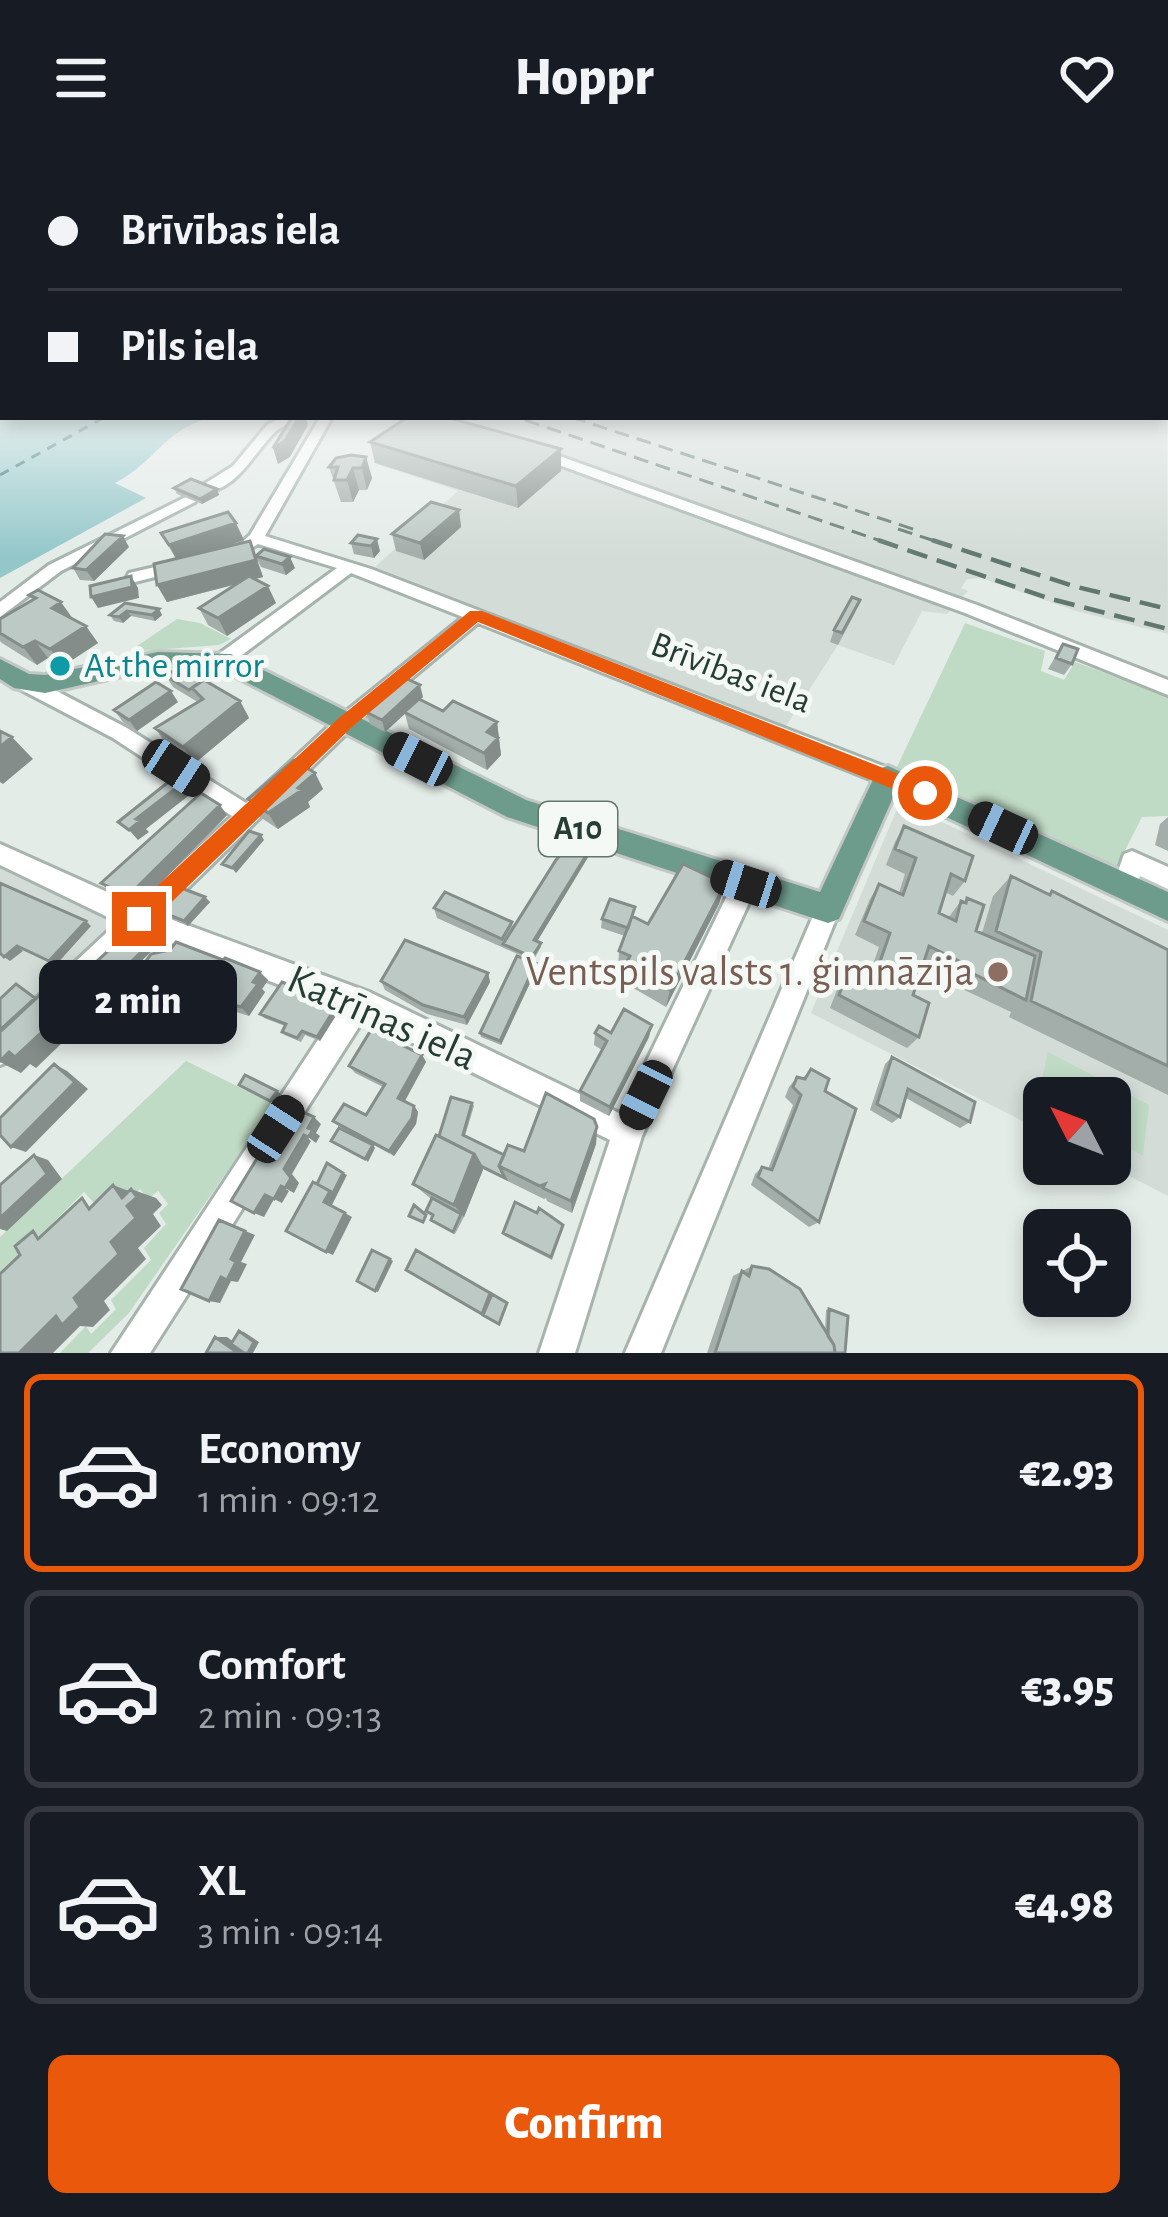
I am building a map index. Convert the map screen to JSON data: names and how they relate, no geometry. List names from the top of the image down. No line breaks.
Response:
{"streets":{"main road":["Brīvības iela","A10"],"street":["Katrīnas iela"]},"places":["At the mirror","Ventspils valsts 1. ģimnāzija"],"north":"top left","page":{"header":"Hoppr","banner":["Brīvības iela","Pils iela"],"bubble":"2 min","list":[{"name":"Economy","note":"1 min · 09:12","value":"€2.93"},{"name":"Comfort","note":"2 min · 09:13","value":"€3.95"},{"name":"XL","note":"3 min · 09:14","value":"€4.98"}],"buttons":"Confirm"}}
